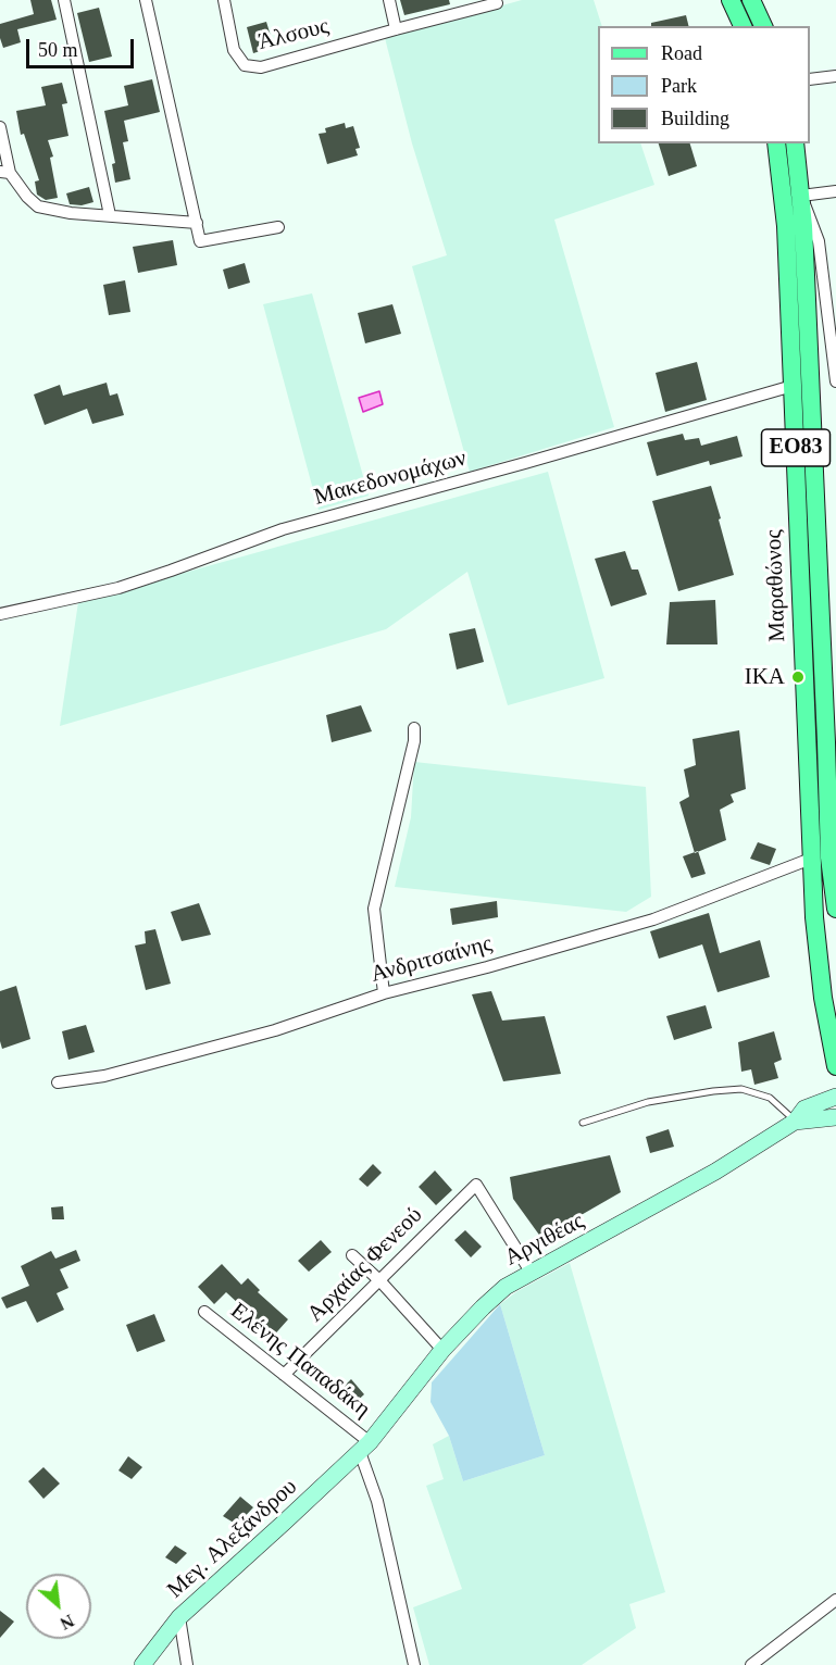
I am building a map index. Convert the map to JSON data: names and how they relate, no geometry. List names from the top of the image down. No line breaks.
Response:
{"streets":{"main road":["ΕΟ83","Μαραθώνος"],"street":["Άλσους","Μακεδονομάχων","Ανδριτσαίνης","Αργιθέας","Αρχαίας Φενεού","Ελένης Παπαδάκη","Μεγ. Αλεξάνδρου"]},"crossings":[["Μακεδονομάχων","Μαραθώνος"],["Μαραθώνος","Ανδριτσαίνης"],["Αργιθέας","Αρχαίας Φενεού"],["Αργιθέας","Ελένης Παπαδάκη"],["Αργιθέας","Μεγ. Αλεξάνδρου"],["Αρχαίας Φενεού","Ελένης Παπαδάκη"],["Ελένης Παπαδάκη","Μεγ. Αλεξάνδρου"]],"places":["ΙΚΑ"],"legend":["Road","Park","Building"],"scale_bar":"50 m","north":"bottom right"}
